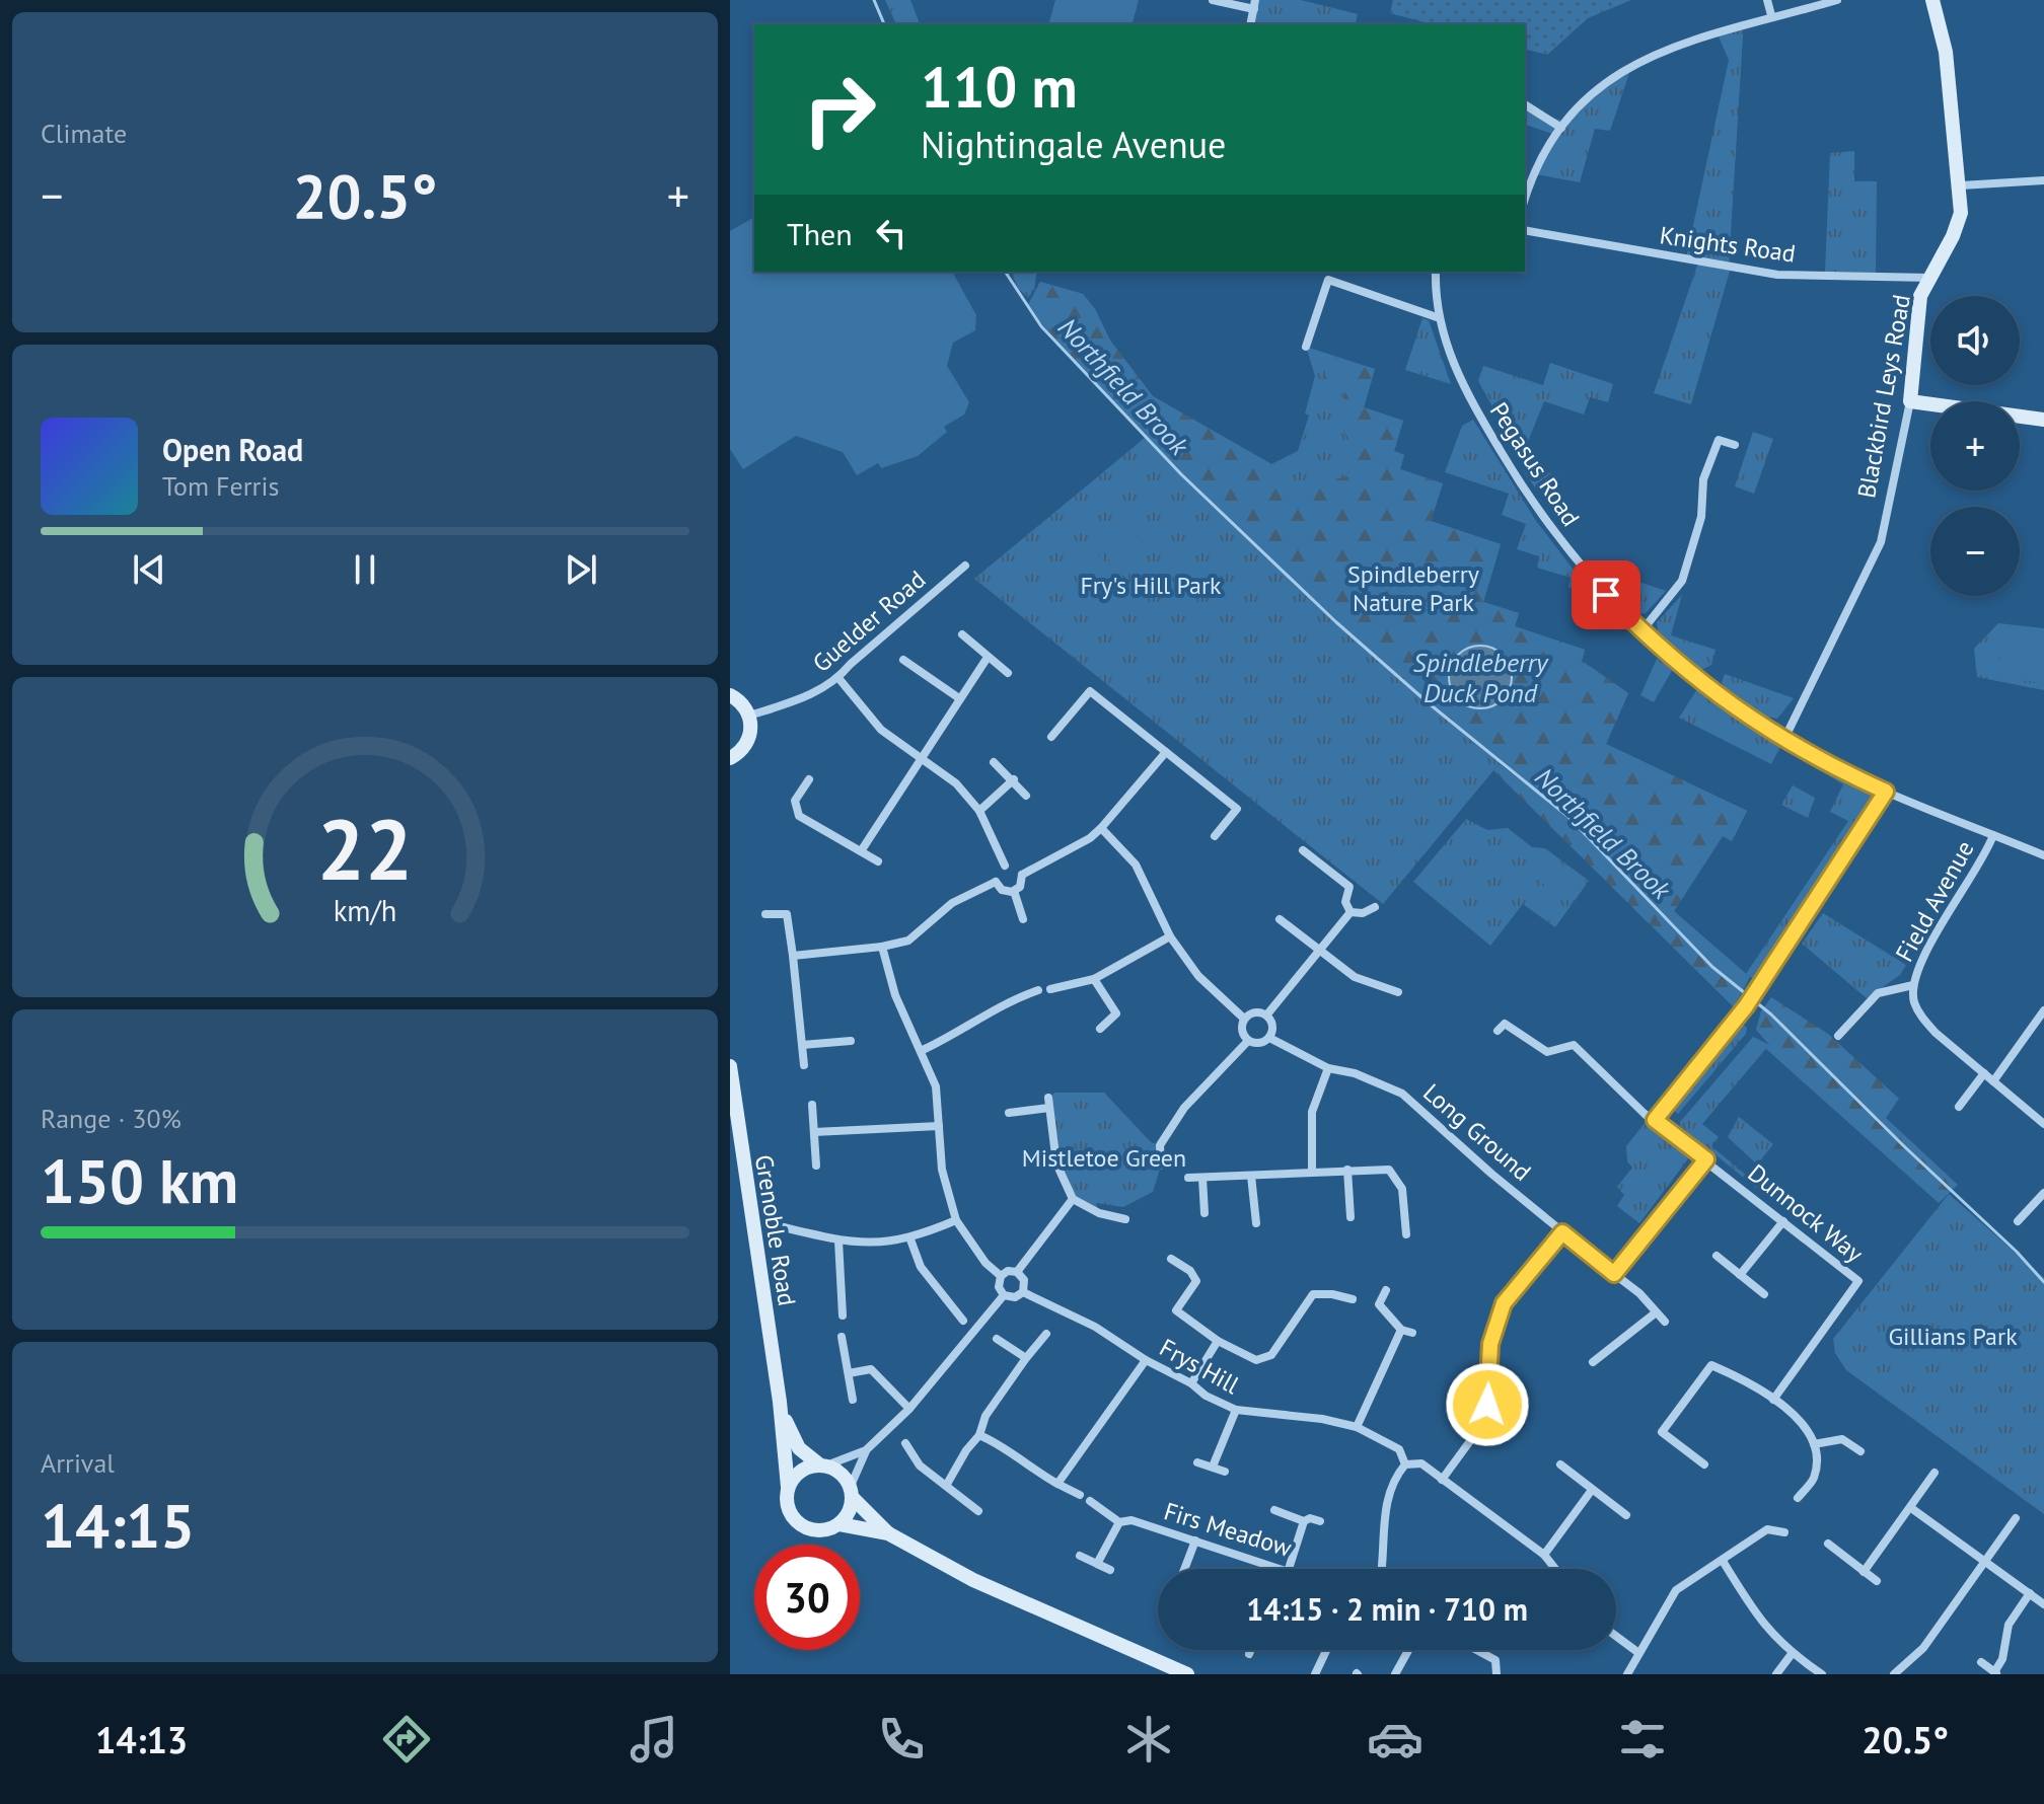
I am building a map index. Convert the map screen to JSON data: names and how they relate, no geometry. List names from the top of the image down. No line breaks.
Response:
{"streets":{"street":["Knights Road","Blackbird Leys Road","Pegasus Road","Guelder Road","Field Avenue","Long Ground","Dunnock Way","Grenoble Road","Frys Hill","Firs Meadow"]},"crossings":[["Knights Road","Blackbird Leys Road"],["Blackbird Leys Road","Pegasus Road"],["Pegasus Road","Field Avenue"]],"water":["Northfield Brook","Spindleberry Duck Pond"],"parks":["Spindleberry Nature Park","Fry's Hill Park","Mistletoe Green","Gillians Park"],"page":{"tile":["Climate",["Range · 30%","150 km"],["Arrival","14:15"]],"turn":["110 m","Nightingale Avenue"],"heat":["−","20.5°","+"],"then":"Then","map_buttons":["+","−"],"song":["Open Road","Tom Ferris"],"limit":"30","trip":"14:15 · 2 min · 710 m","tabs":["14:13","20.5°"],"gauge":["22","km/h"]}}
